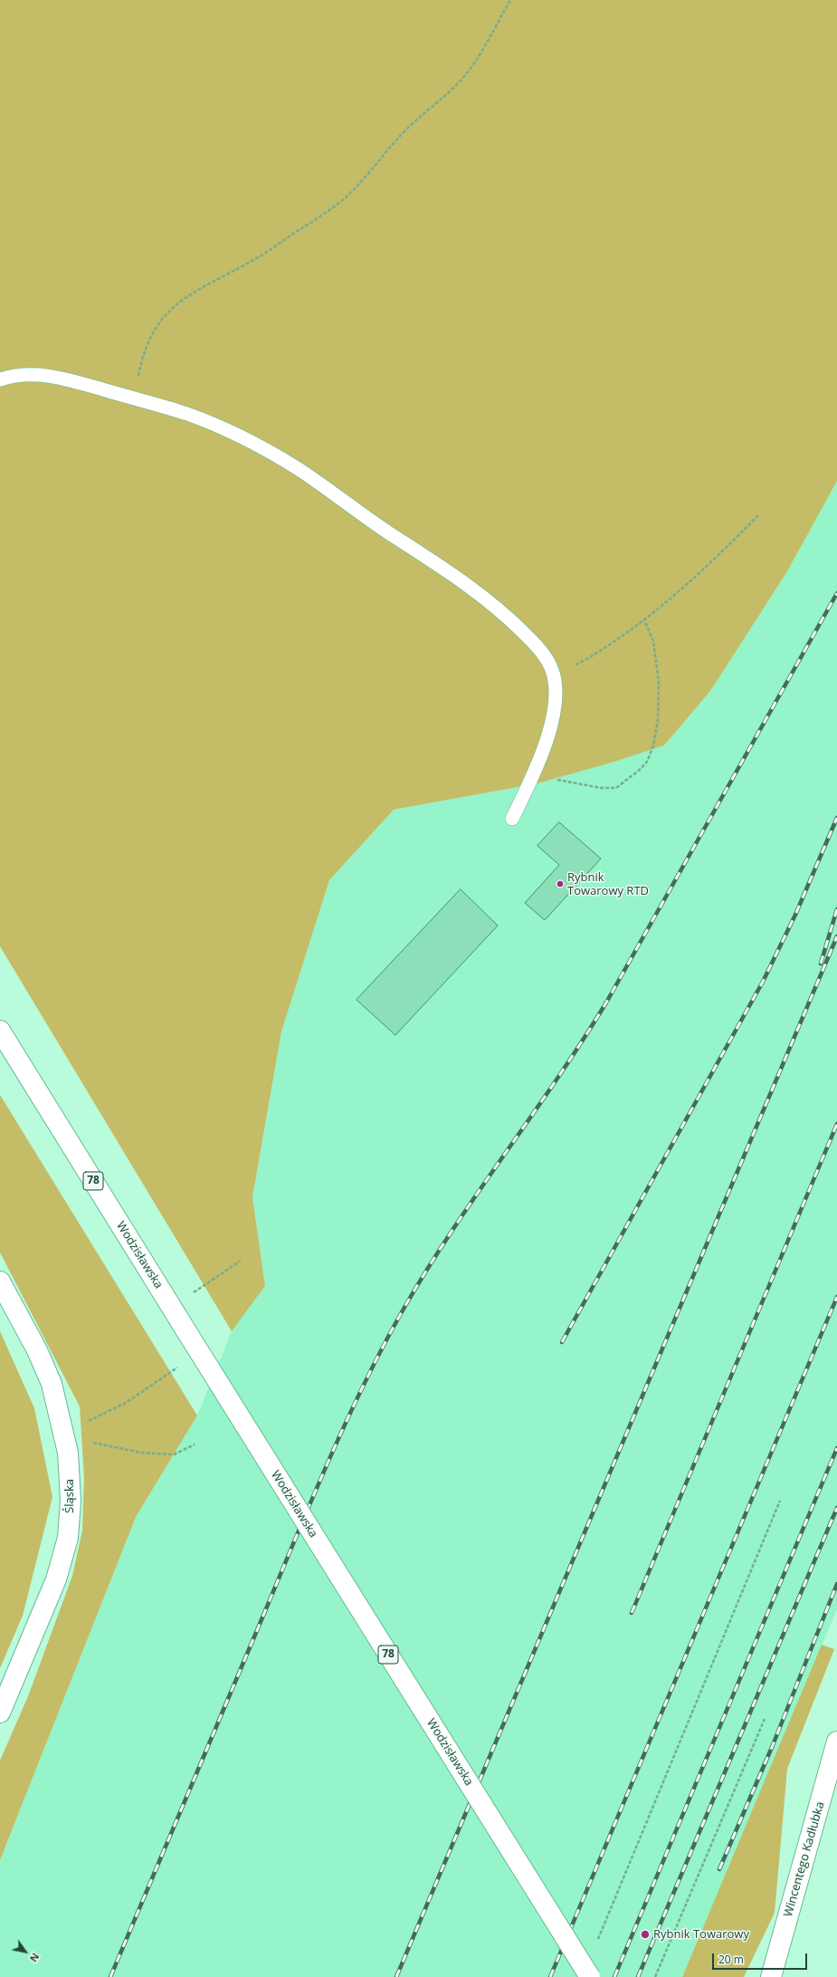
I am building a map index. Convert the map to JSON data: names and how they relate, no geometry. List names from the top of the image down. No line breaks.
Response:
{"streets":{"main road":["78","Wodzisławska","Śląska","Wincentego Kadłubka"]},"places":["Rybnik Towarowy RTD","Rybnik Towarowy"],"scale_bar":"20 m","north":"bottom right"}
